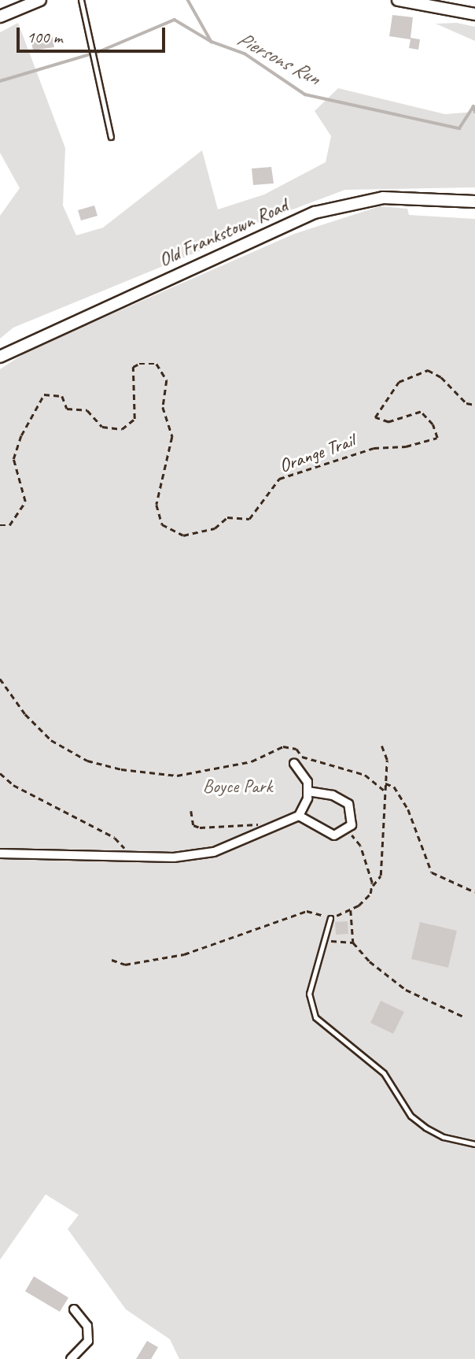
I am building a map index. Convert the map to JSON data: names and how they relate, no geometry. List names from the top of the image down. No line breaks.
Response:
{"streets":{"street":["Old Frankstown Road"],"path":["Orange Trail"]},"water":["Piersons Run"],"parks":["Boyce Park"],"scale_bar":"100 m"}
